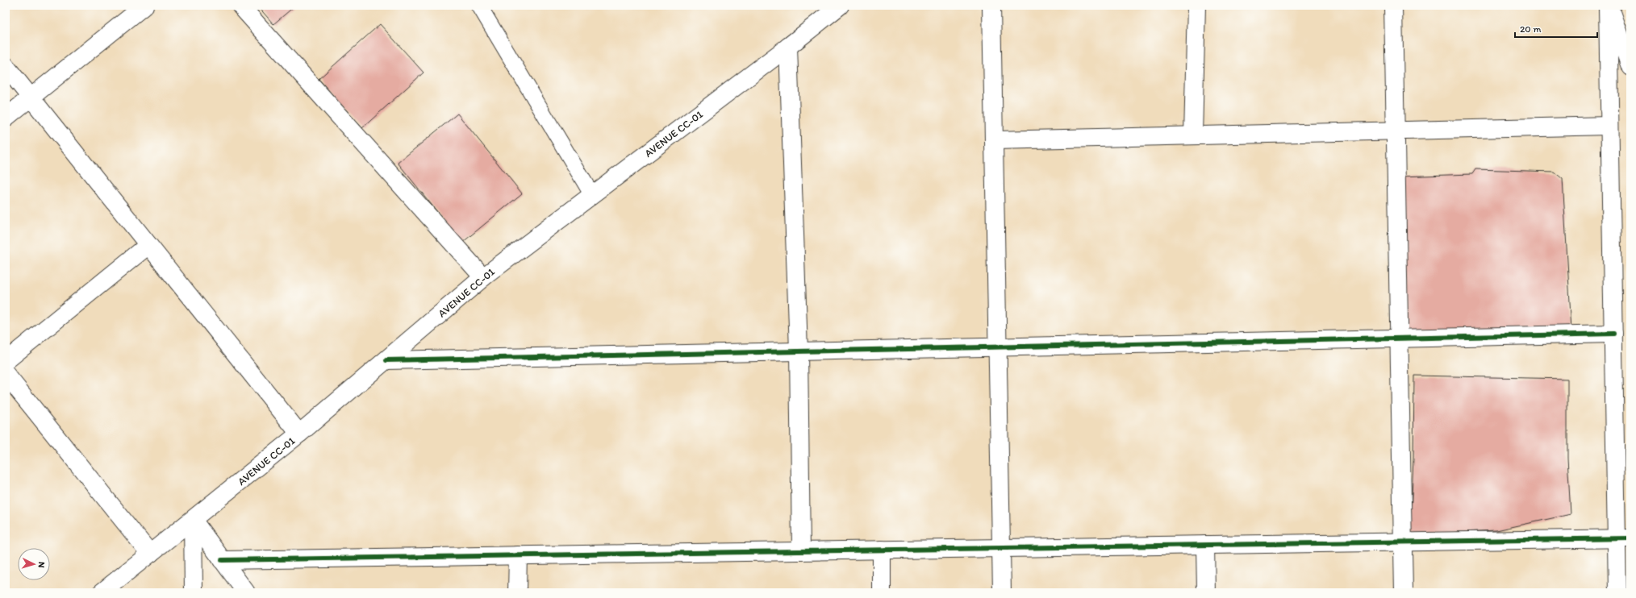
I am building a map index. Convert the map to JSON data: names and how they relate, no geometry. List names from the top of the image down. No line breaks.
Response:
{"streets":{"street":["AVENUE CC-01"]},"scale_bar":"20 m","north":"right"}
